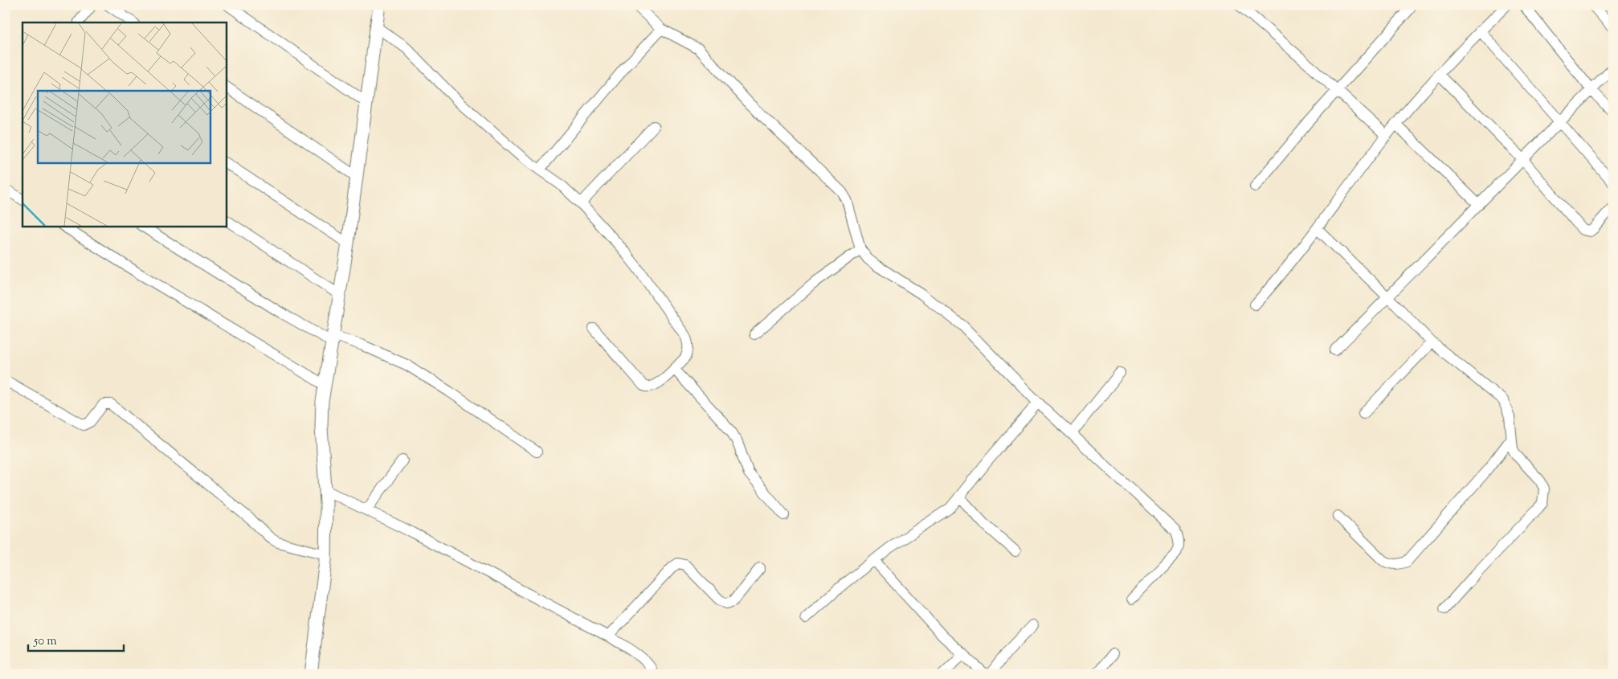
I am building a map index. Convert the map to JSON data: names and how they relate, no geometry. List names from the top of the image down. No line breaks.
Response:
{"scale_bar":"50 m"}
